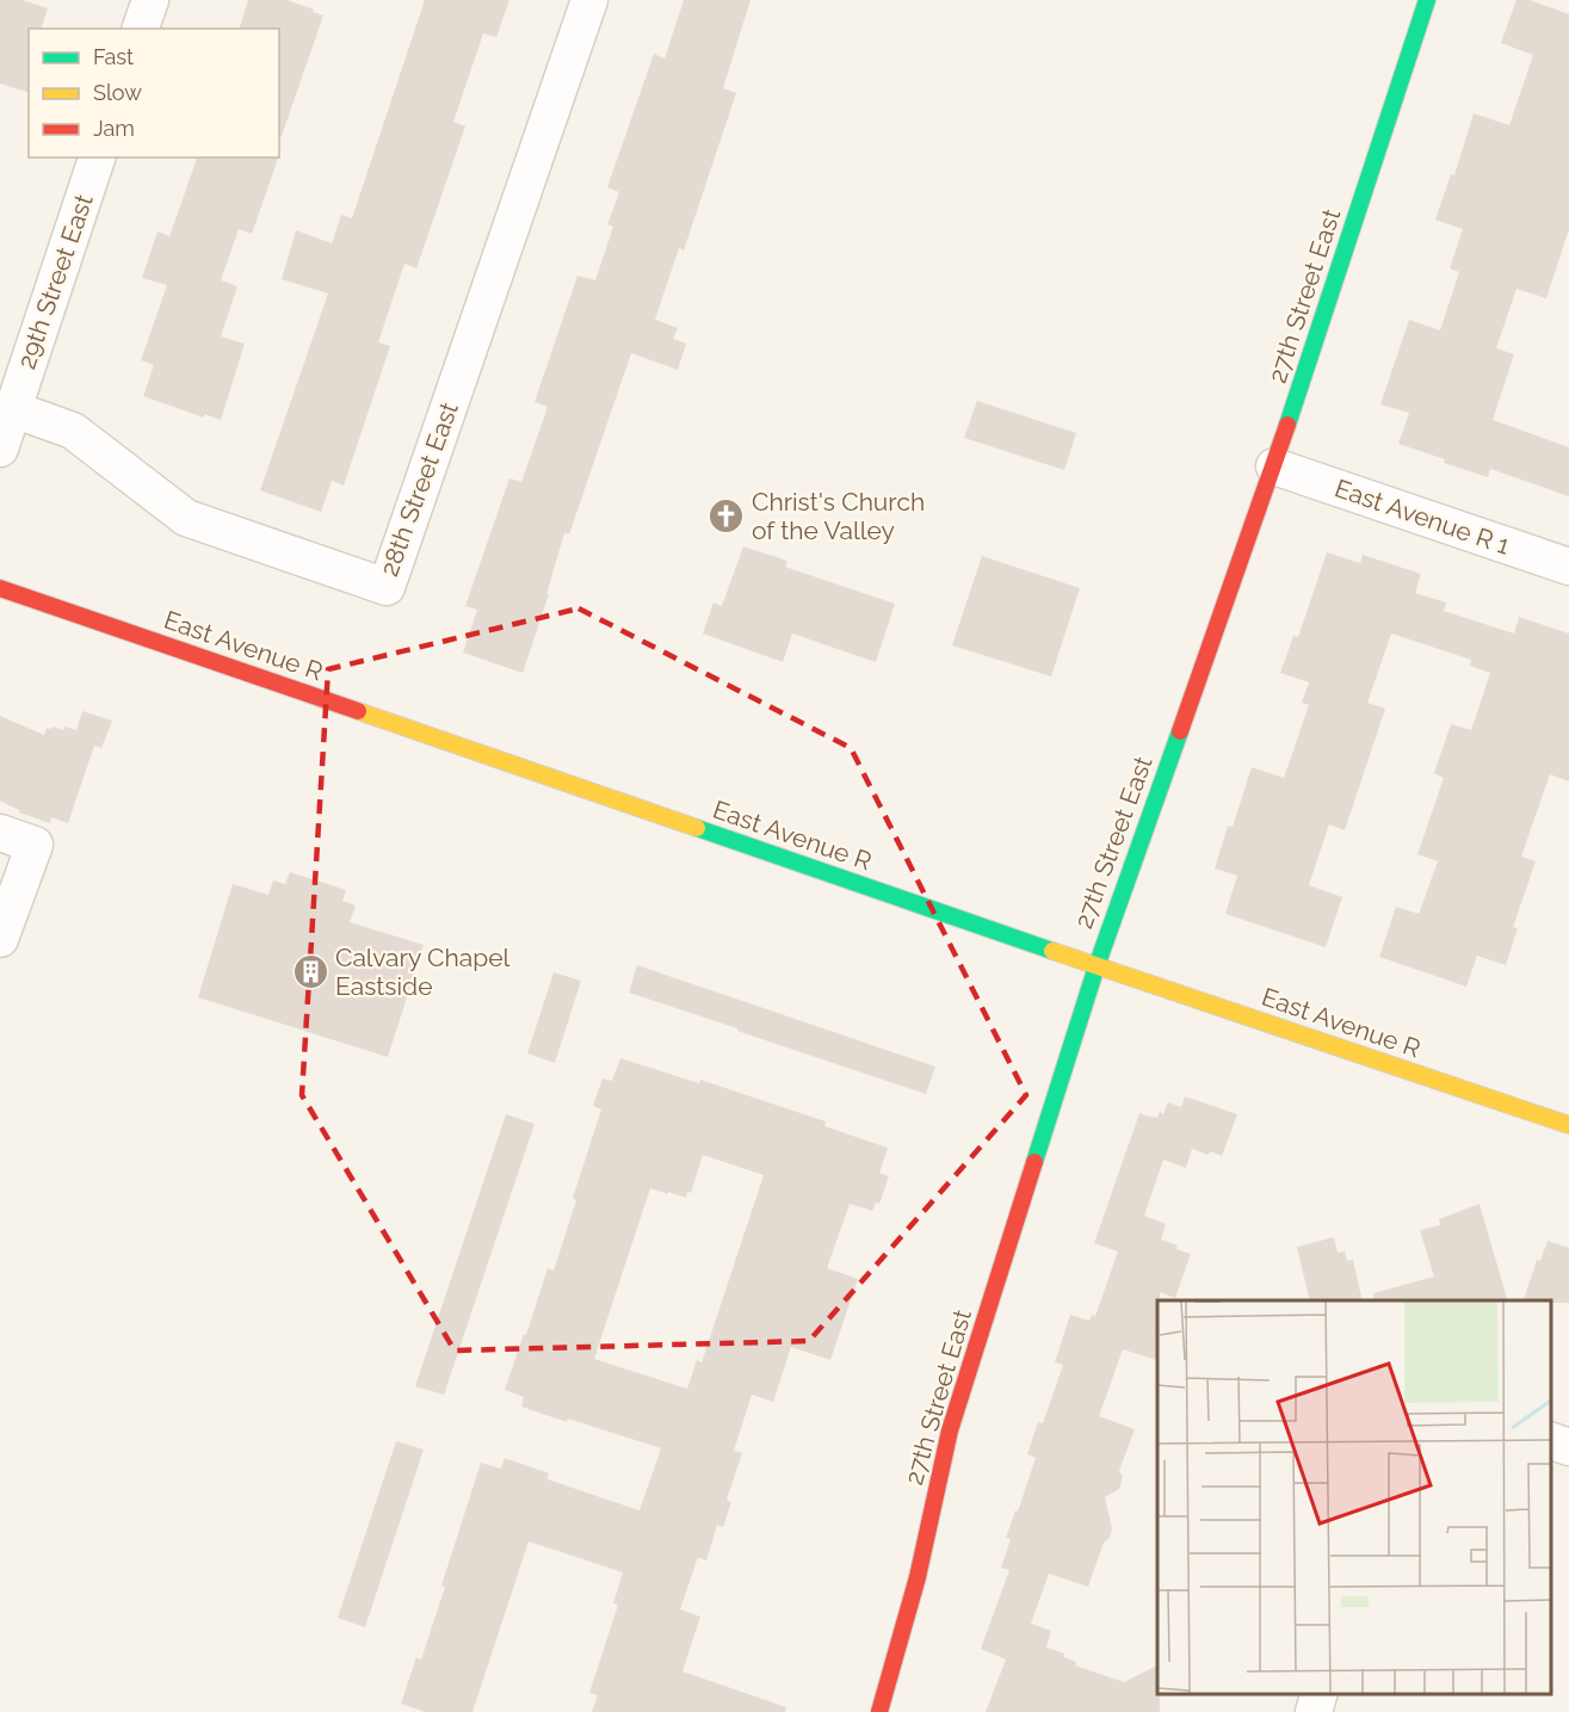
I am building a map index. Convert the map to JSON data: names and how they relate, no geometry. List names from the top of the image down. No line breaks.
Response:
{"streets":{"street":["29th Street East","27th Street East","28th Street East","East Avenue R 1","East Avenue R"]},"crossings":[["29th Street East","28th Street East"],["27th Street East","East Avenue R 1"],["27th Street East","East Avenue R"]],"places":{"church":["Christ's Church of the Valley"],"building":["Calvary Chapel Eastside"]},"legend":["Fast","Slow","Jam"]}
